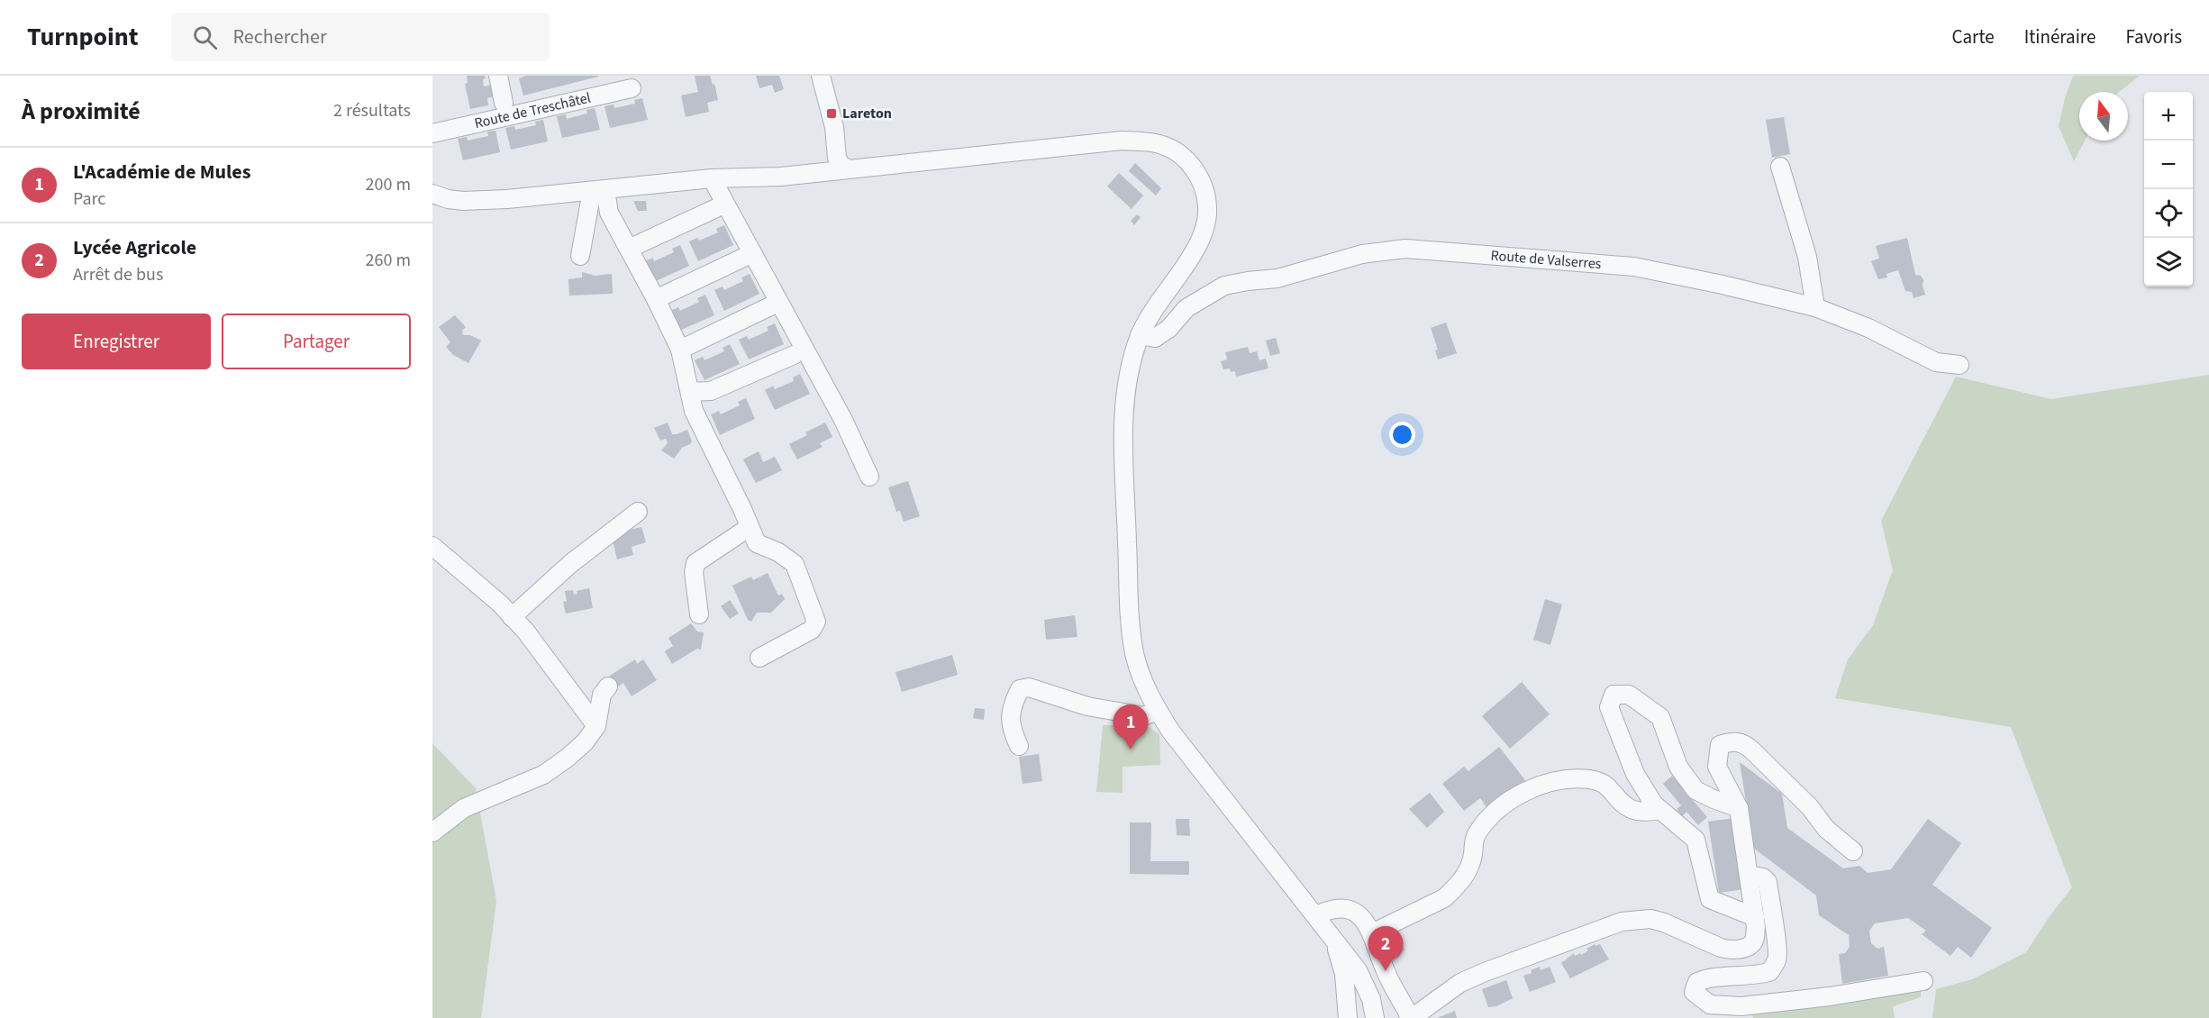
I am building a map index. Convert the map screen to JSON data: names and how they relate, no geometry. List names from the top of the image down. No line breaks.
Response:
{"streets":{"street":["Route de Treschâtel","Route de Valserres"]},"places":{"transit":["Lareton"]},"north":"top","page":{"header":"Turnpoint","search":"Rechercher","nav":["Carte","Itinéraire","Favoris"],"heading":["À proximité","2 résultats"],"map_buttons":["+","−"],"list":[{"mark":"1","name":"L'Académie de Mules","note":"Parc","value":"200 m"},{"mark":"2","name":"Lycée Agricole","note":"Arrêt de bus","value":"260 m"}],"buttons":["Enregistrer","Partager"],"pins":["1","2"]}}
